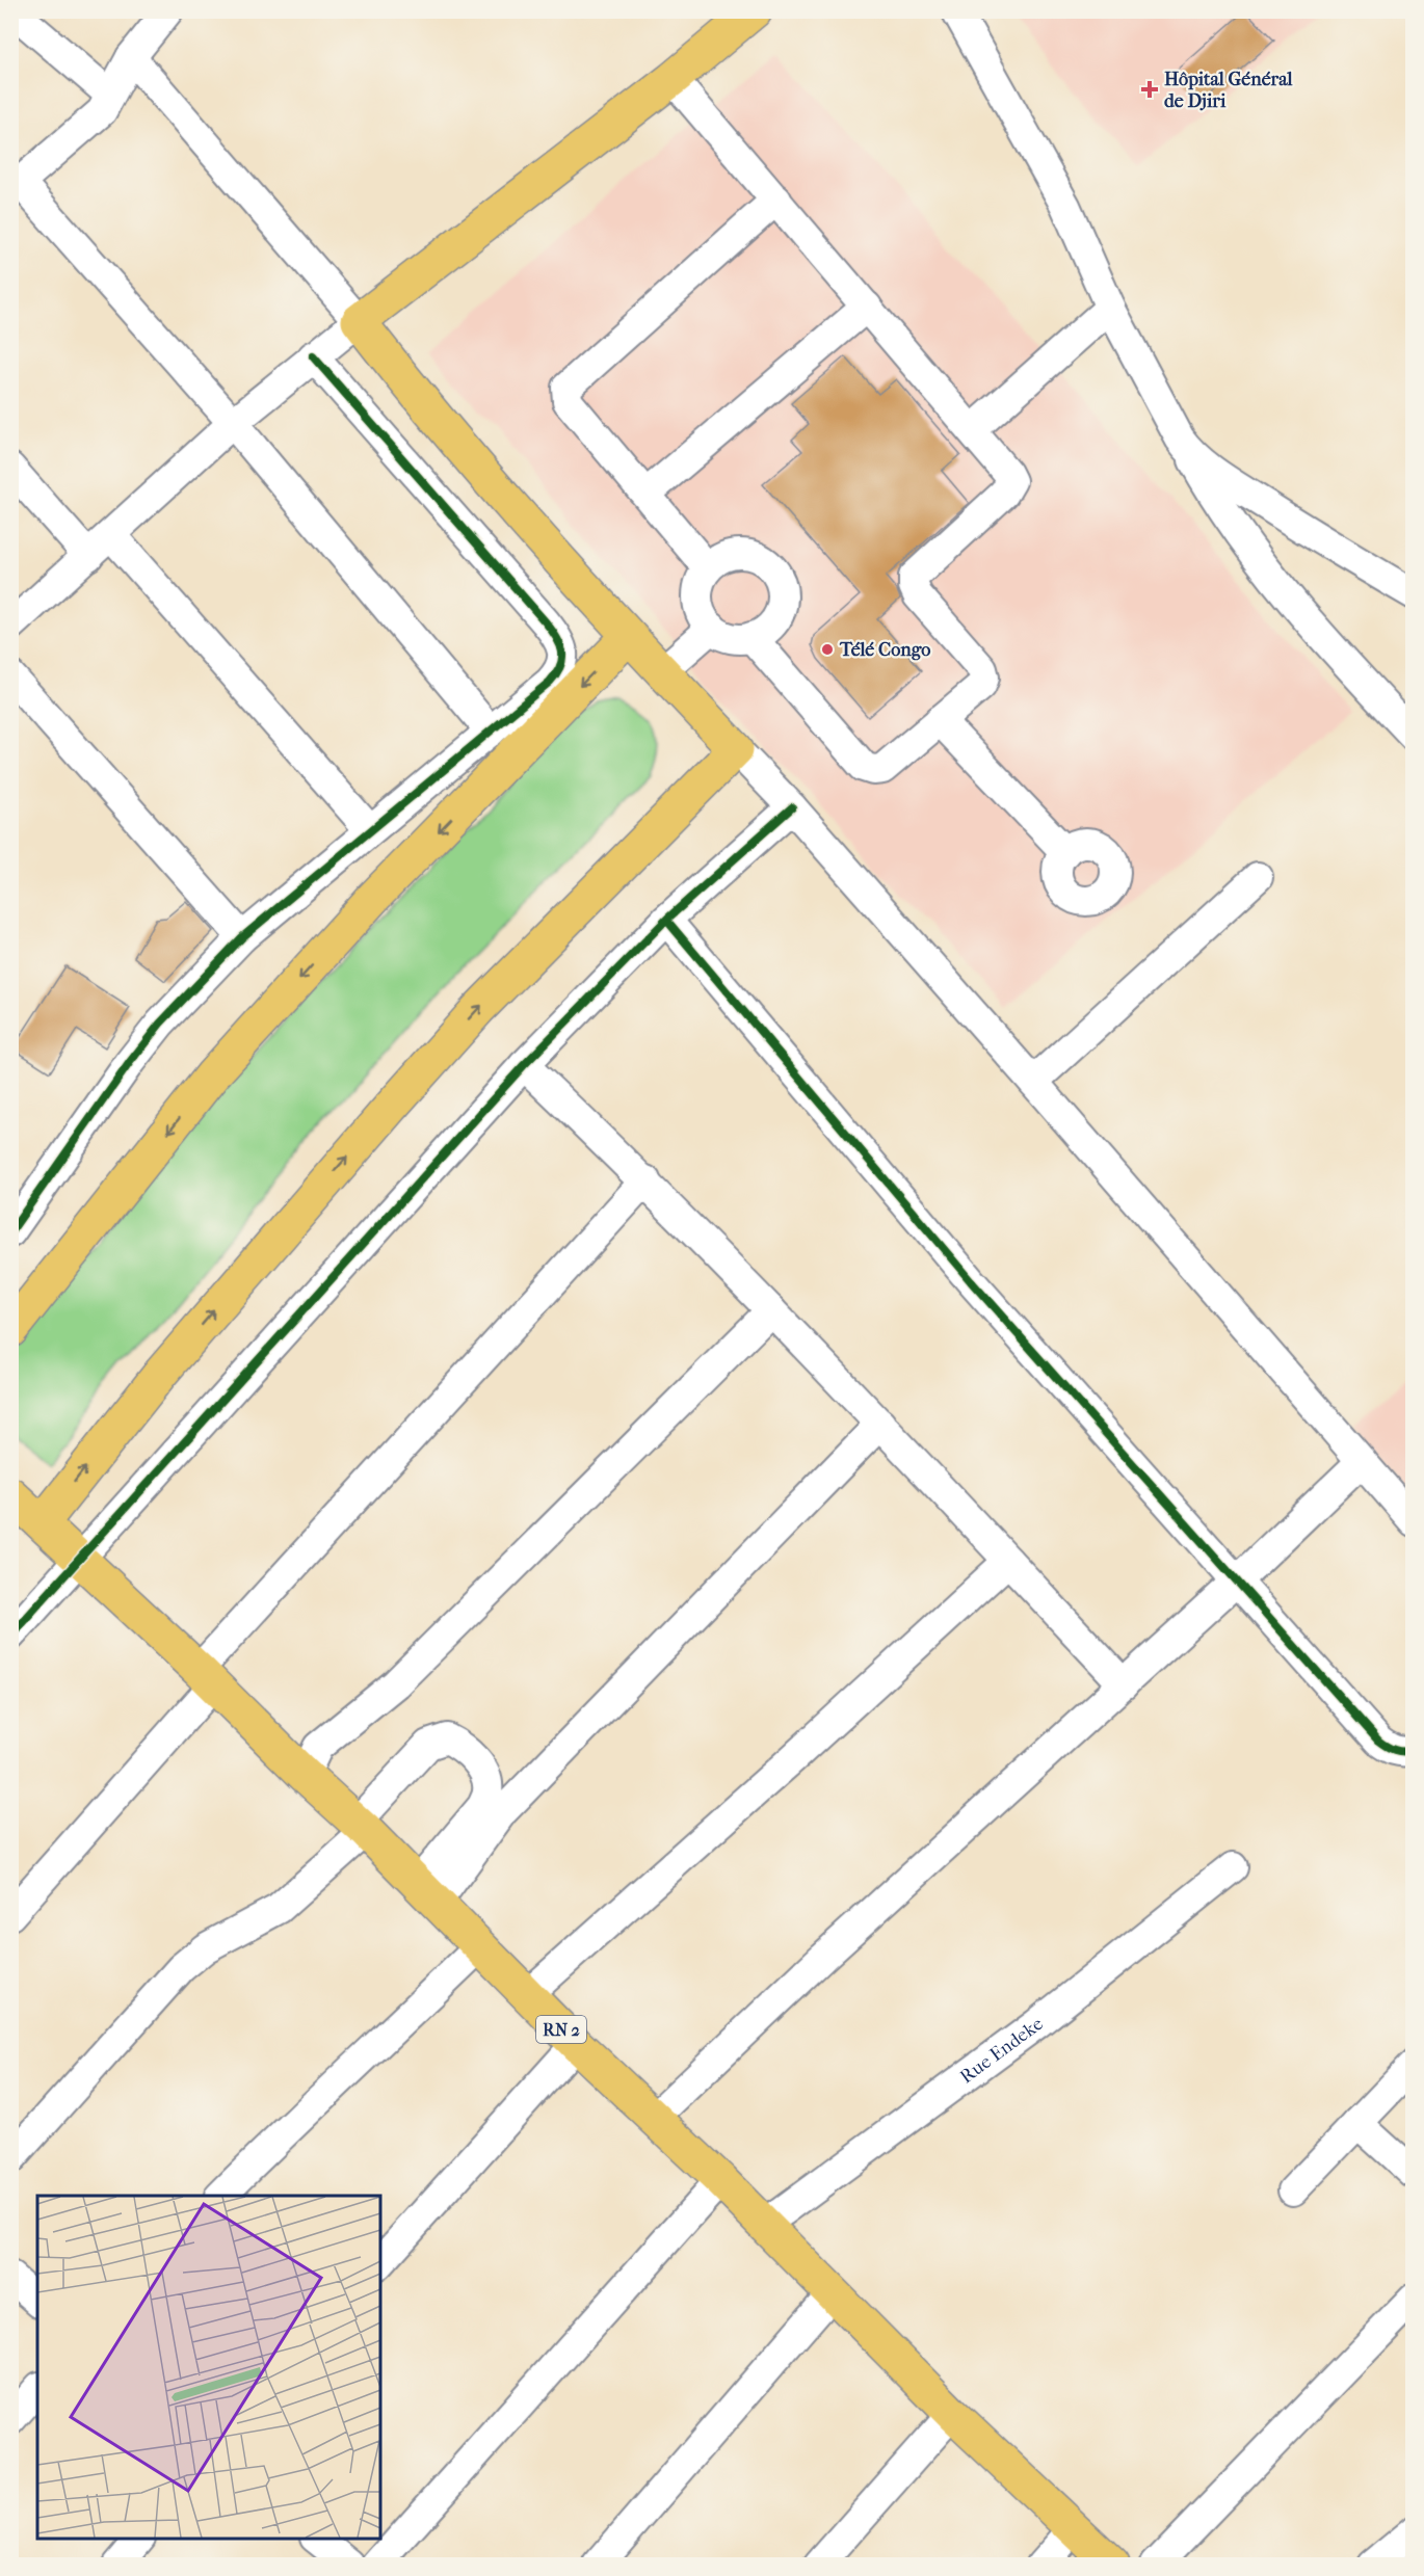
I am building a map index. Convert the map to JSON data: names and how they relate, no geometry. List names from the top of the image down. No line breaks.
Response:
{"streets":{"main road":["RN 2"],"street":["Rue Endeke"]},"crossings":[["RN 2","Rue Endeke"]],"places":{"health":["Hôpital Général de Djiri"],"other":["Télé Congo"]}}
